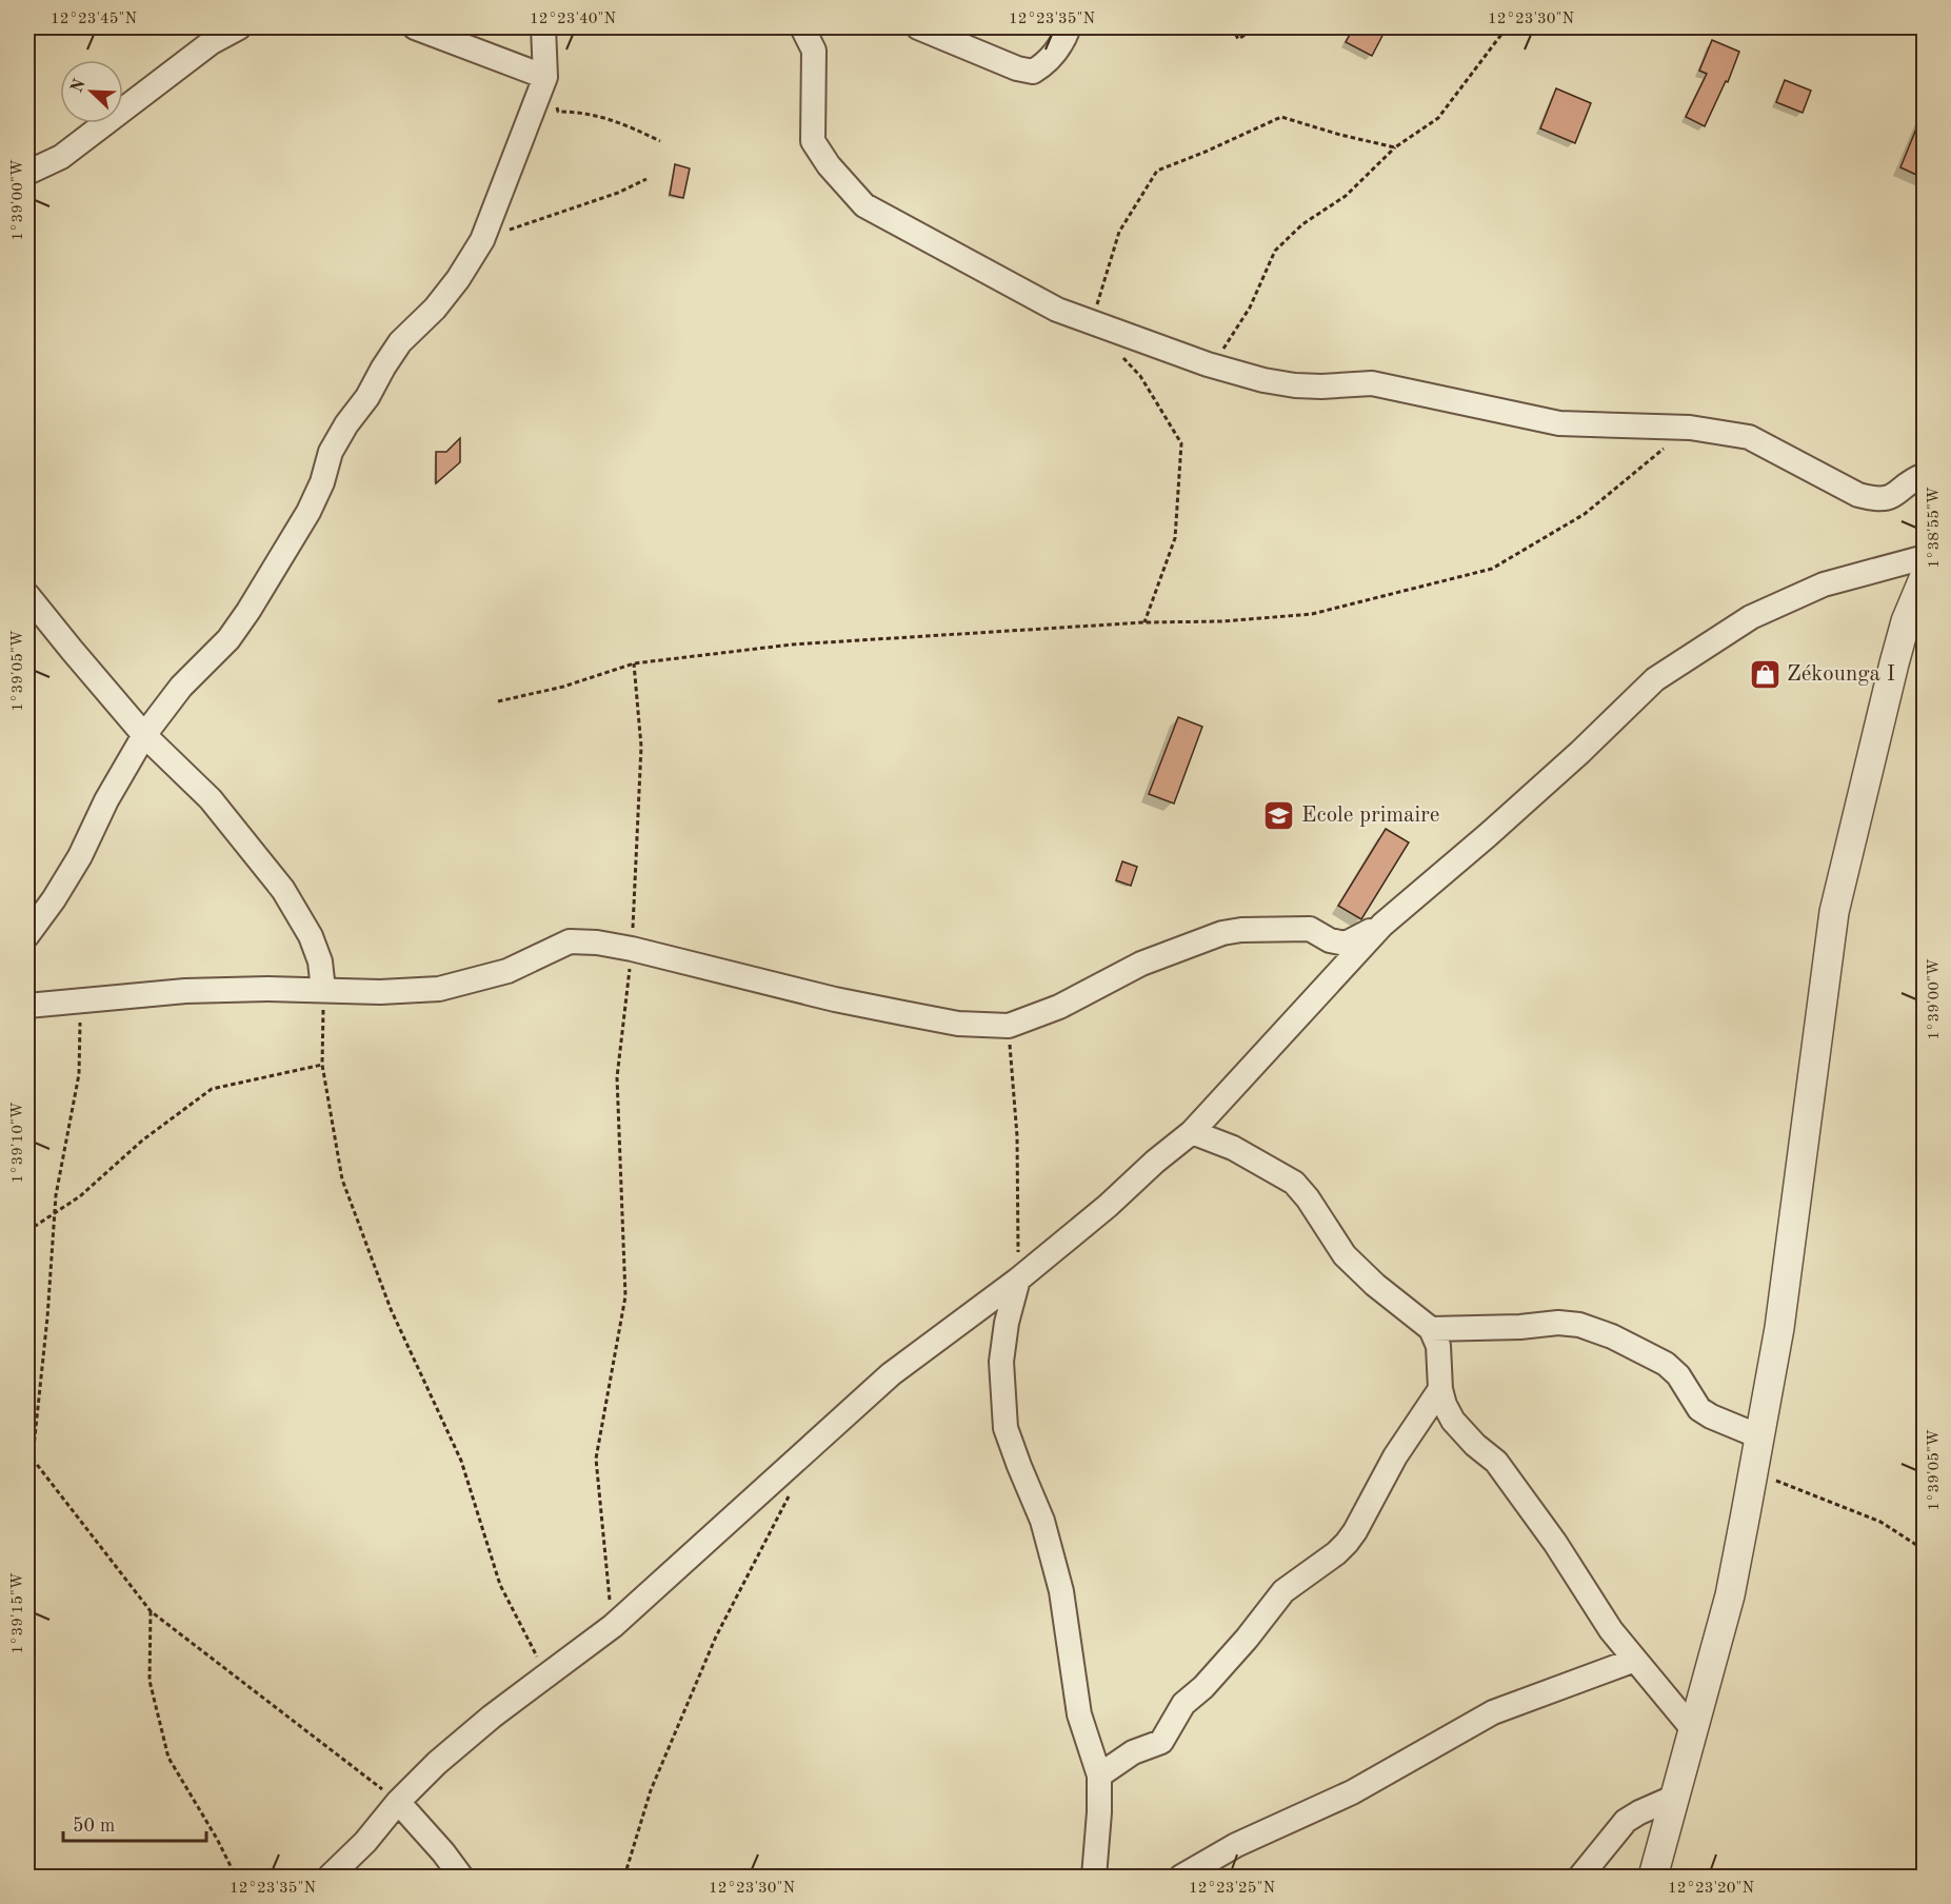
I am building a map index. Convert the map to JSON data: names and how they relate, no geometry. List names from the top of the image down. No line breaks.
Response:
{"places":{"shop":["Zékounga I"],"school or university":["Ecole primaire"]},"scale_bar":"50 m","north":"top left","coordinates":["12°23'45\"N","12°23'40\"N","12°23'35\"N","12°23'30\"N","1°39'00\"W","1°38'55\"W","1°39'05\"W","1°39'10\"W","1°39'15\"W","12°23'25\"N","12°23'20\"N"]}
